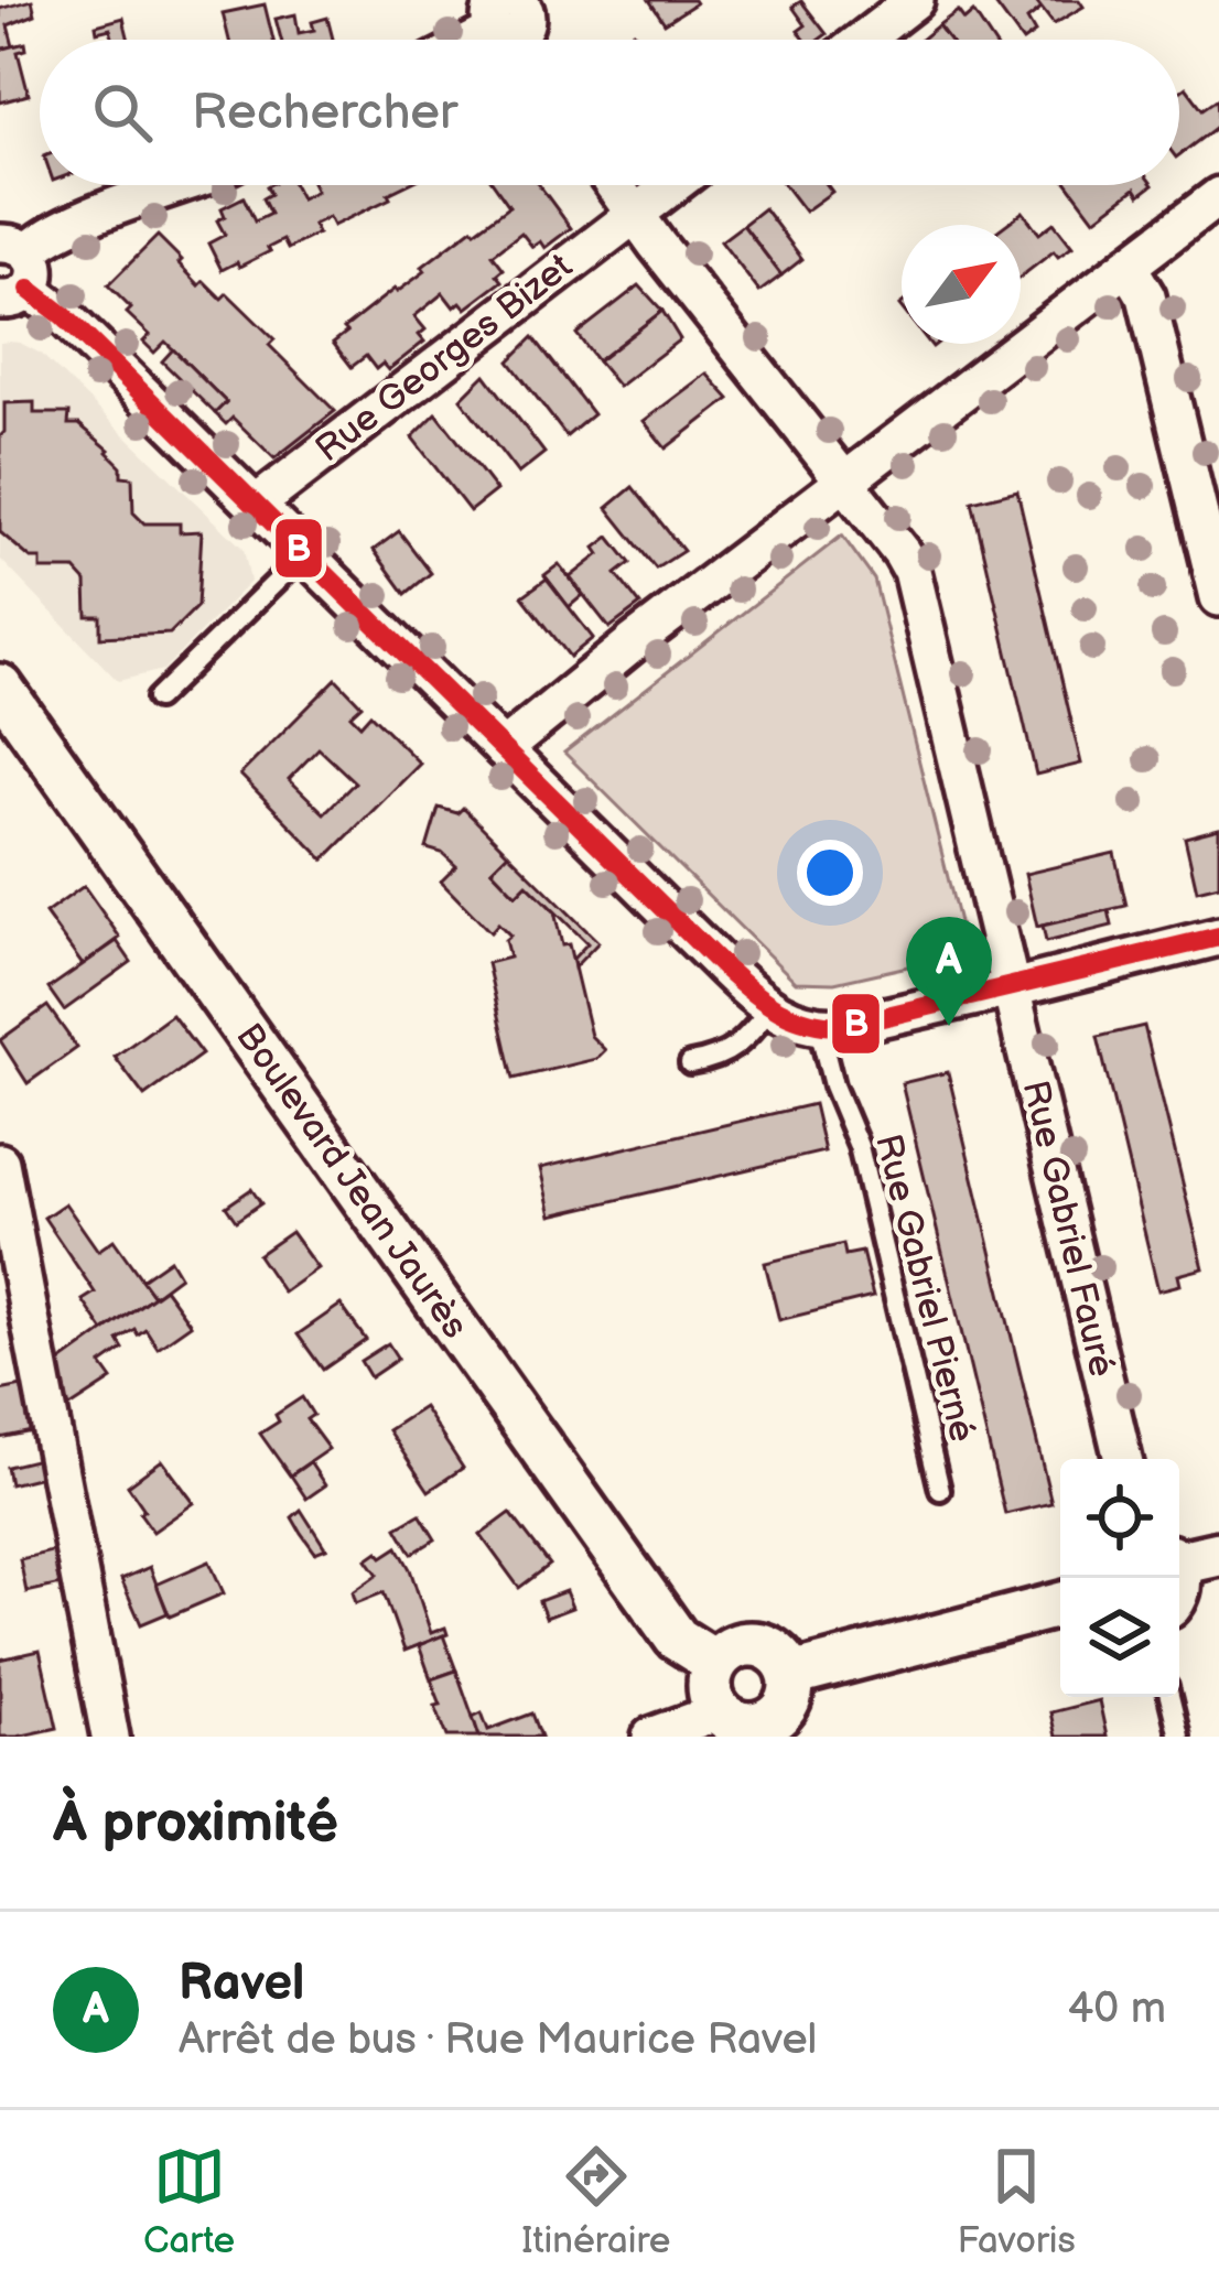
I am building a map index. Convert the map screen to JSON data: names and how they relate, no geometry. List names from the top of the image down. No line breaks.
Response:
{"streets":{"street":["Rue Georges Bizet","Boulevard Jean Jaurès","Rue Gabriel Fauré"],"lane":["Rue Gabriel Pierné"]},"crossings":[["Rue Georges Bizet","Rue Gabriel Fauré"]],"lines":["transit line B"],"north":"top right","page":{"search":"Rechercher","pins":"A","heading":"À proximité","list":[{"mark":"A","name":"Ravel","note":"Arrêt de bus · Rue Maurice Ravel","value":"40 m"}],"nav":["Carte","Itinéraire","Favoris"]}}
